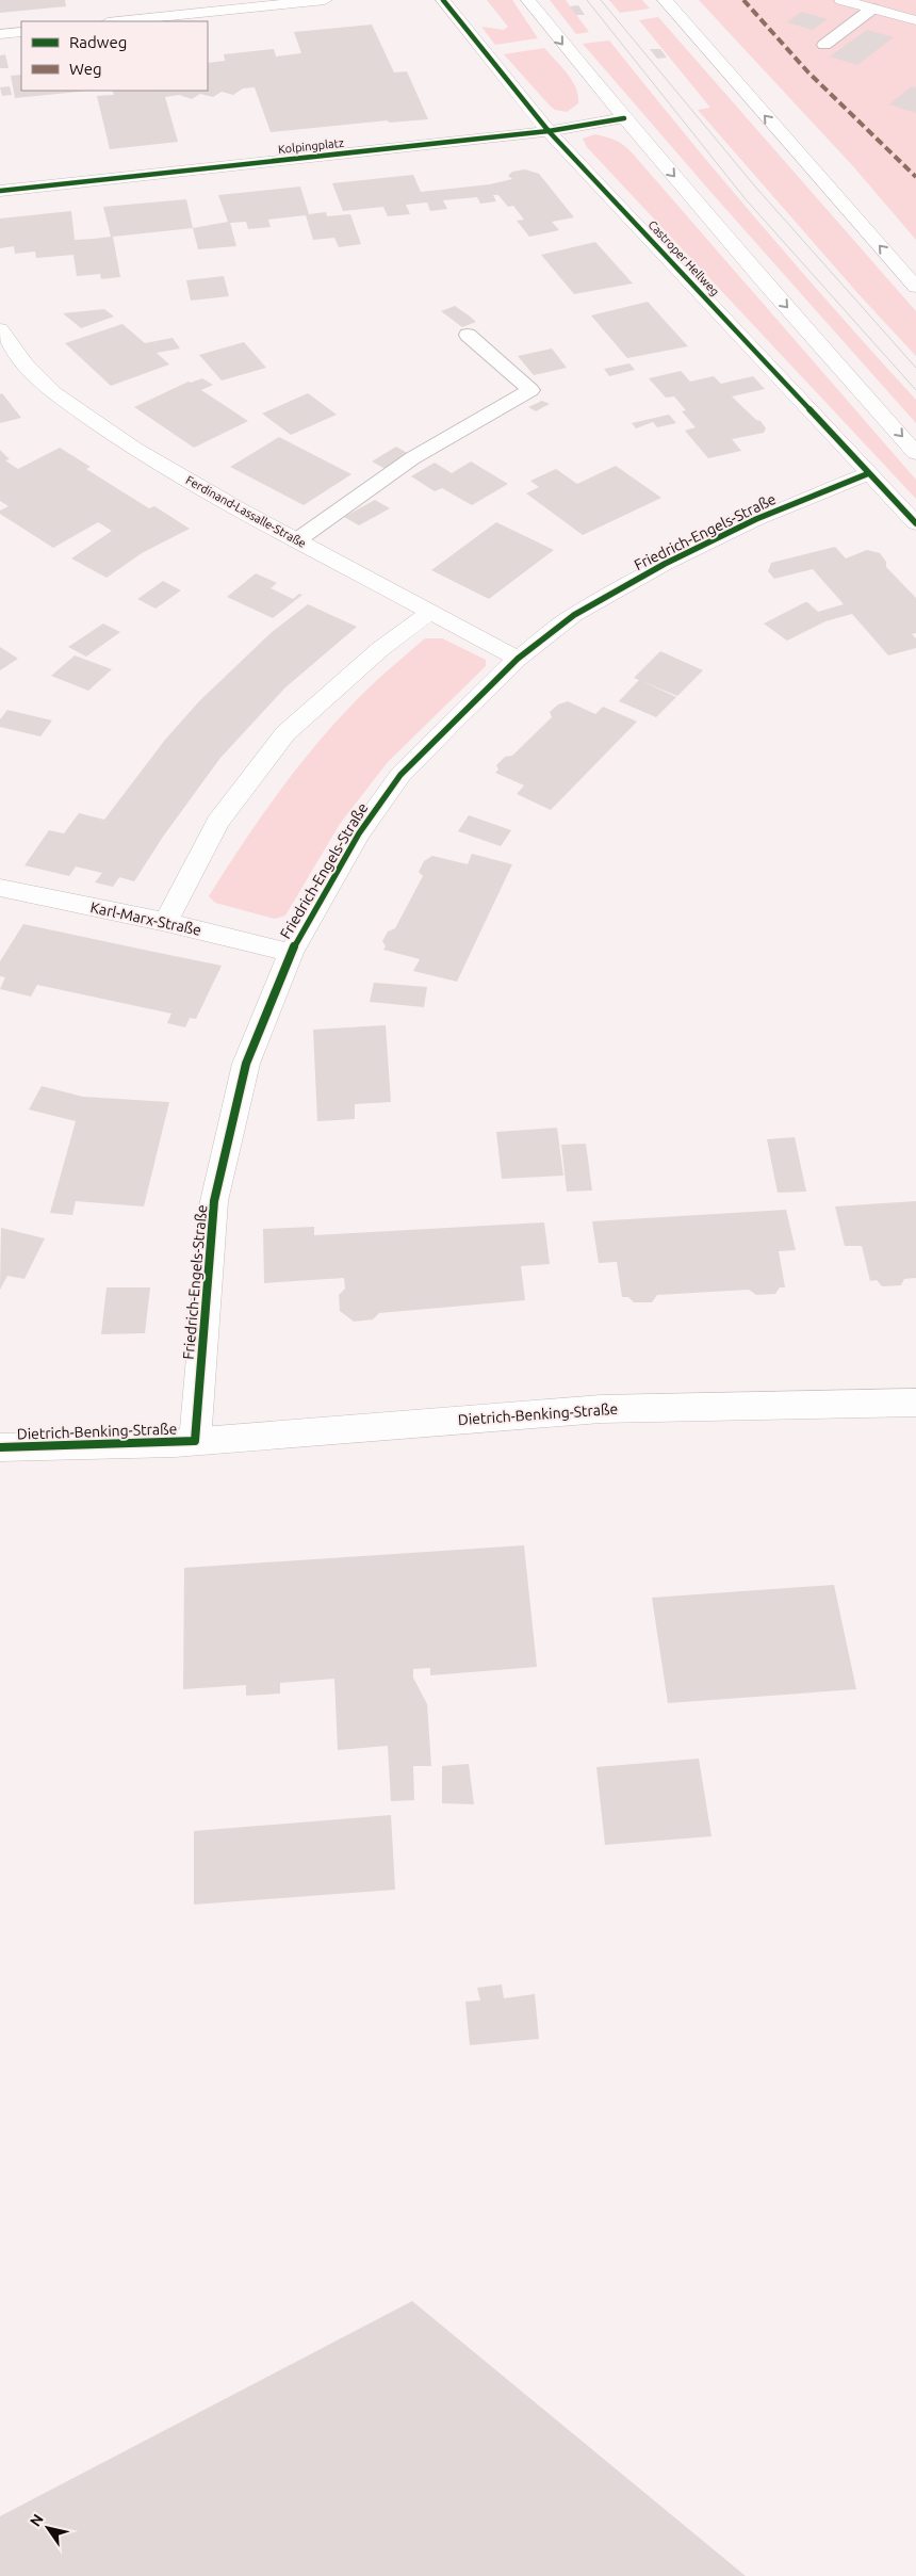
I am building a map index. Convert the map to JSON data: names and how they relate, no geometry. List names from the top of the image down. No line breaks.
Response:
{"streets":{"street":["Kolpingplatz","Castroper Hellweg","Ferdinand-Lassalle-Straße","Friedrich-Engels-Straße","Karl-Marx-Straße","Dietrich-Benking-Straße"]},"crossings":[["Kolpingplatz","Castroper Hellweg"],["Castroper Hellweg","Friedrich-Engels-Straße"],["Ferdinand-Lassalle-Straße","Friedrich-Engels-Straße"],["Friedrich-Engels-Straße","Karl-Marx-Straße"],["Friedrich-Engels-Straße","Dietrich-Benking-Straße"]],"legend":["Radweg","Weg"],"north":"top left"}
